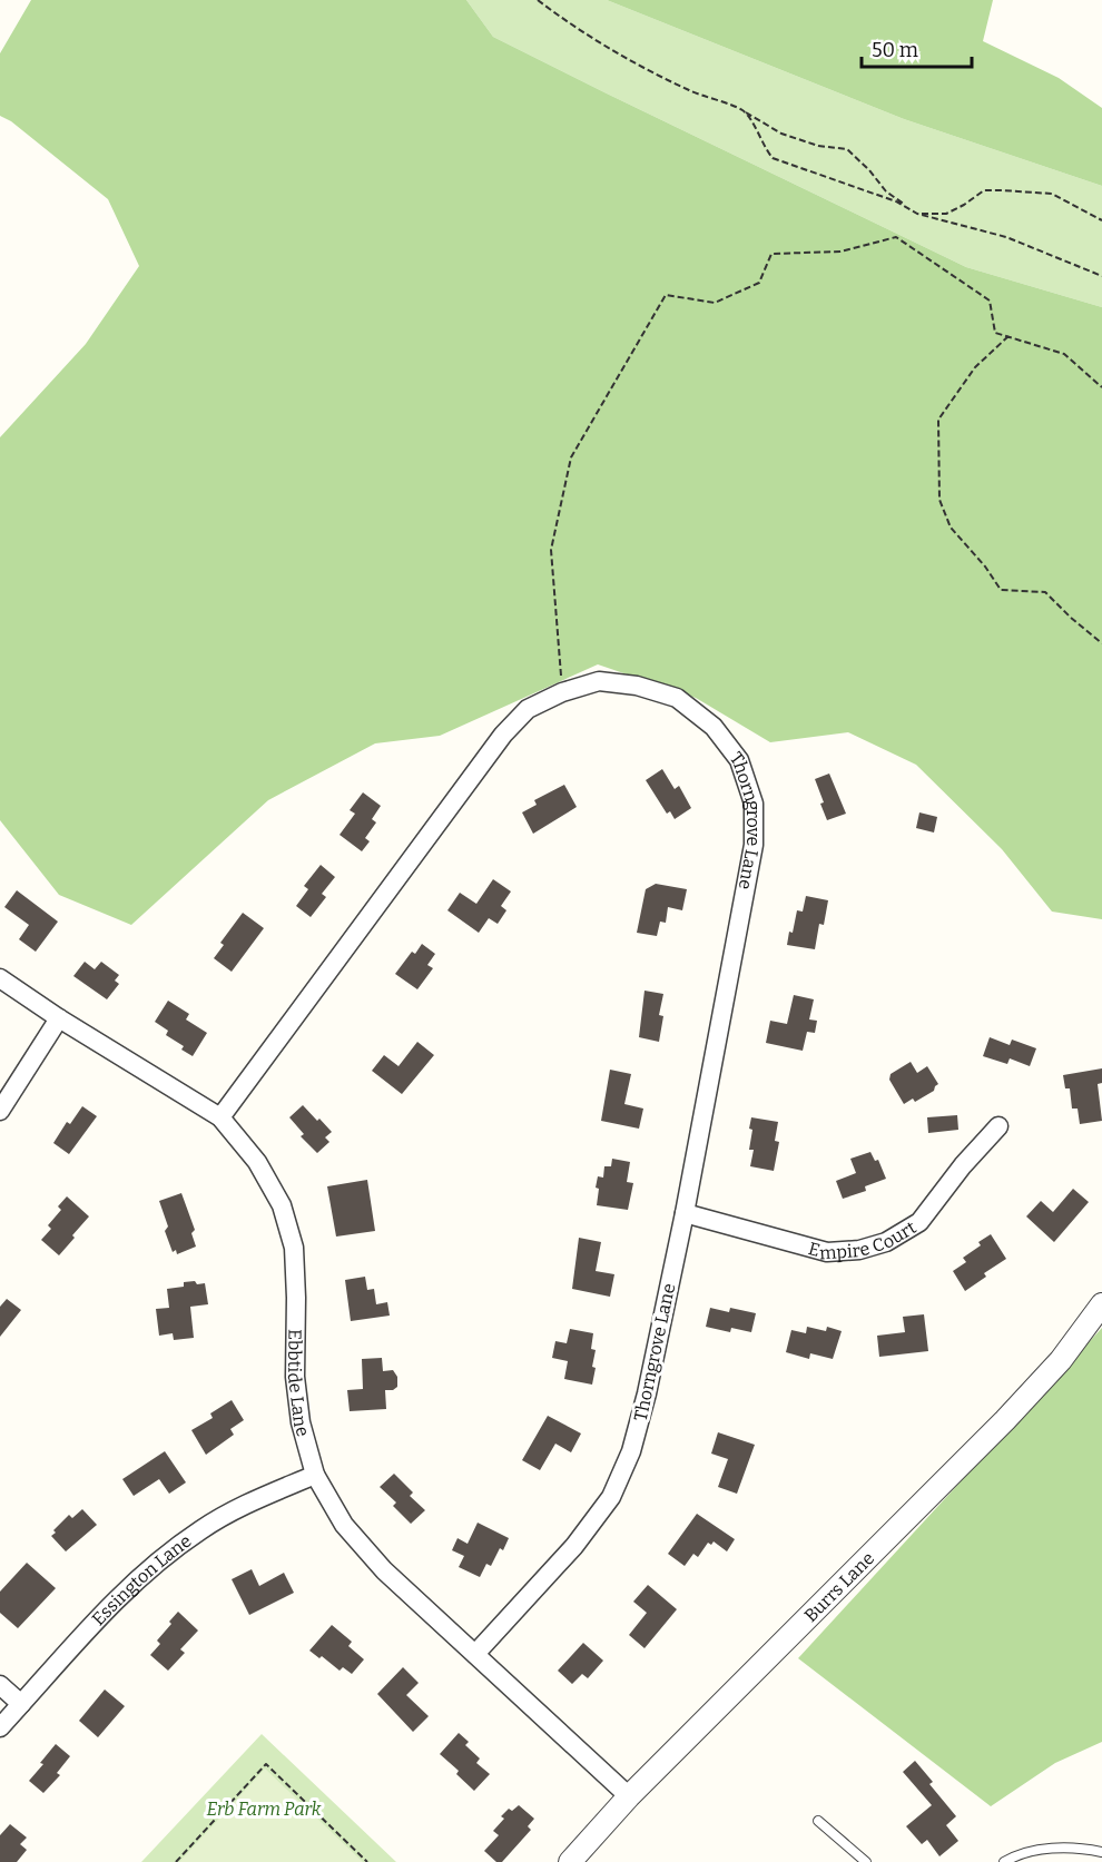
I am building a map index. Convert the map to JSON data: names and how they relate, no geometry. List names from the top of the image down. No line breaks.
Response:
{"streets":{"street":["Thorngrove Lane","Empire Court","Ebbtide Lane","Essington Lane","Burrs Lane"]},"crossings":[["Thorngrove Lane","Empire Court"],["Thorngrove Lane","Ebbtide Lane"],["Ebbtide Lane","Essington Lane"],["Ebbtide Lane","Burrs Lane"]],"parks":["Erb Farm Park"],"scale_bar":"50 m"}
